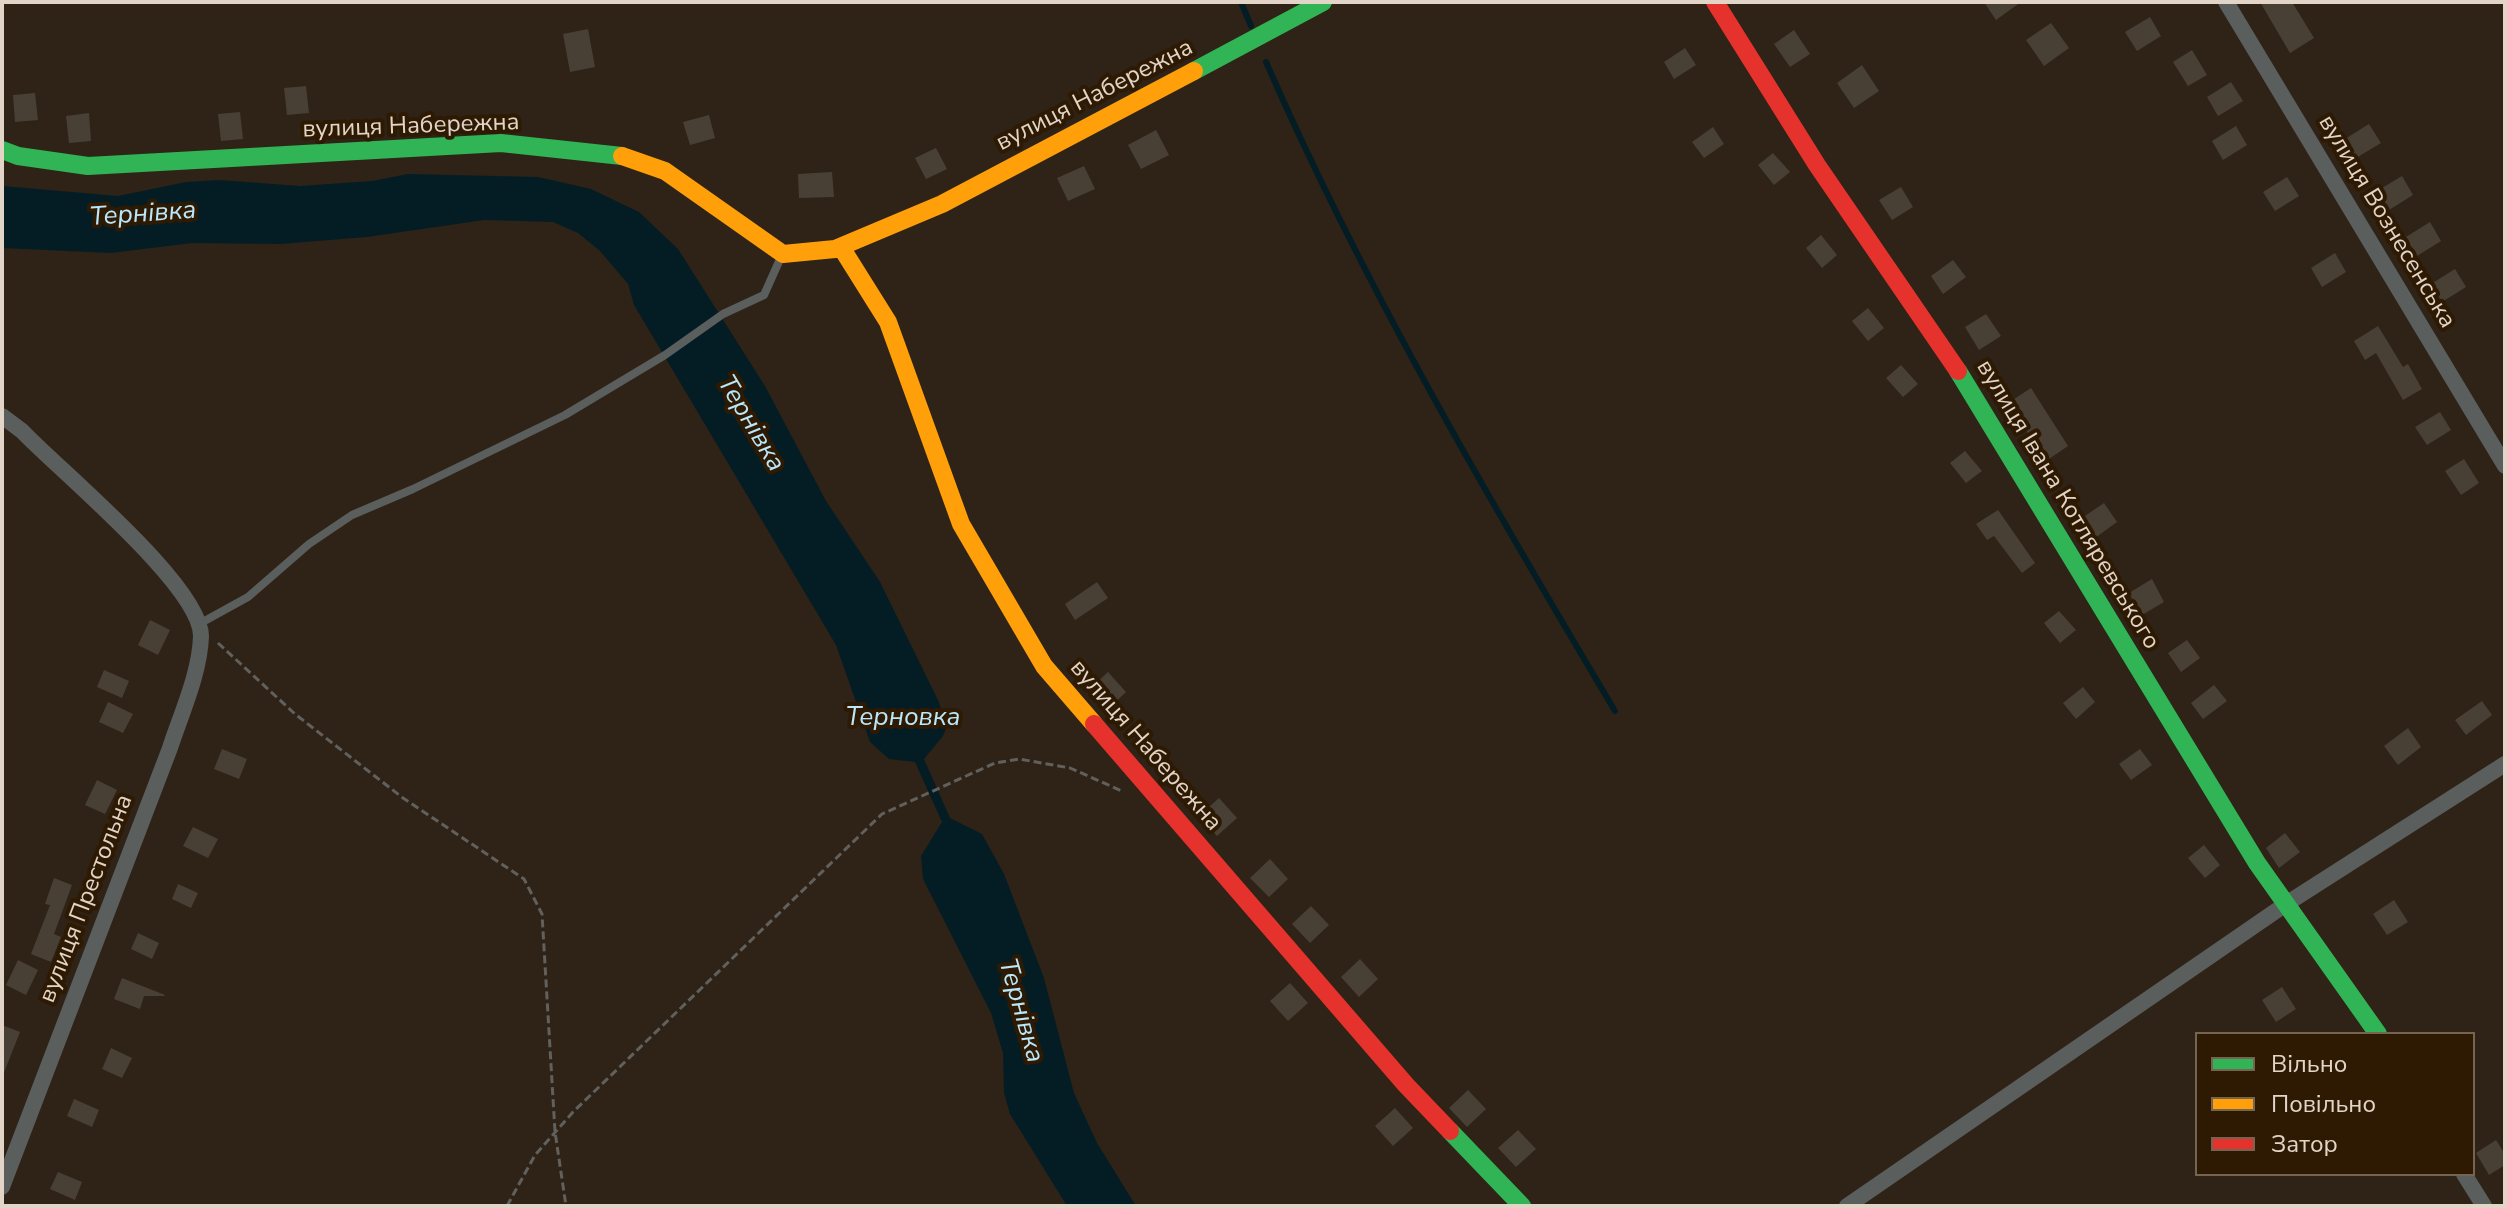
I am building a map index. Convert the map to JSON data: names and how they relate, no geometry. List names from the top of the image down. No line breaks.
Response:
{"streets":{"street":["вулиця Набережна","вулиця Вознесенська","вулиця Івана Котляревського","вулиця Престольна"]},"water":["Тернівка","Терновка"],"legend":["Вільно","Повільно","Затор"]}
